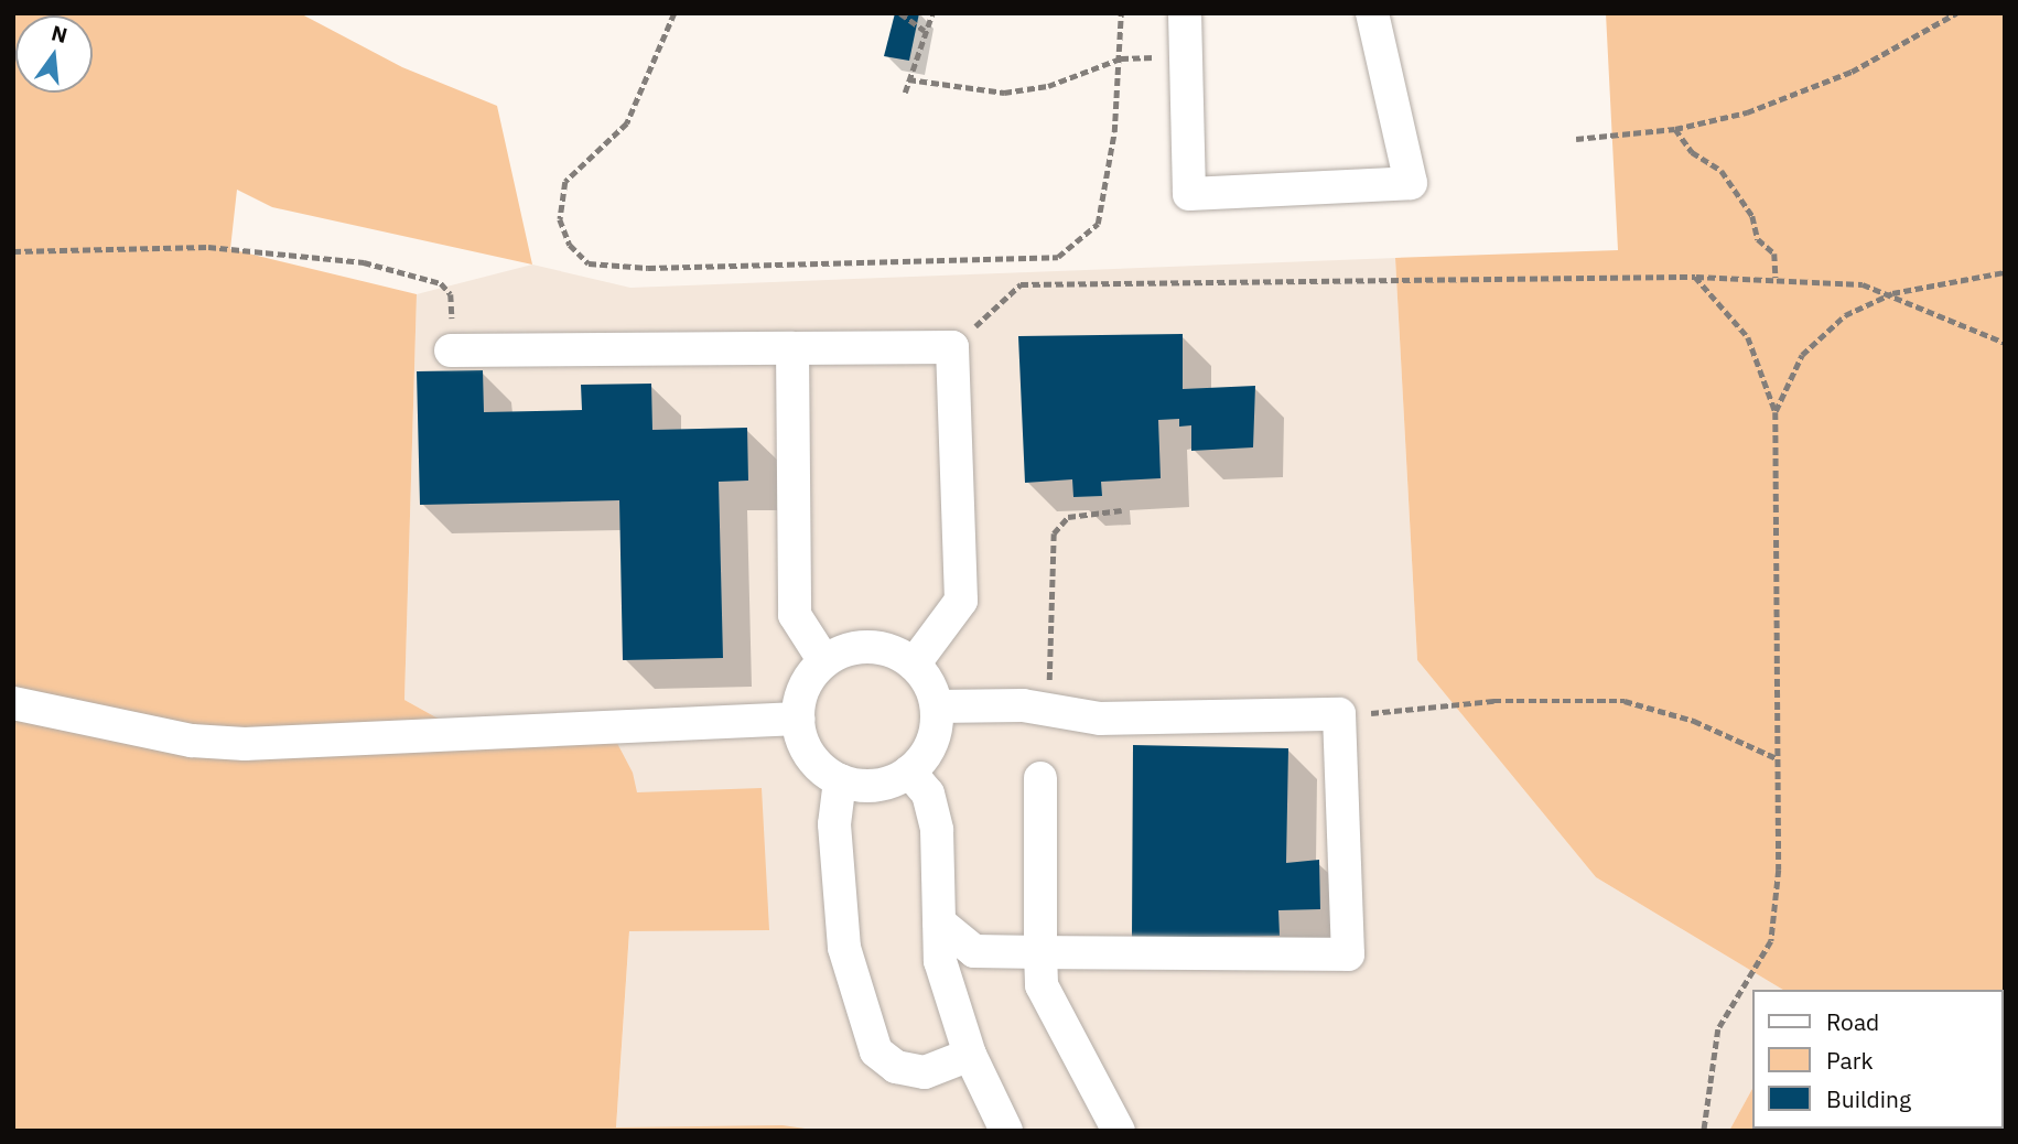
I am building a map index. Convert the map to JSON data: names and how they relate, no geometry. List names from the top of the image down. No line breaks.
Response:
{"legend":["Road","Park","Building"],"north":"top"}
